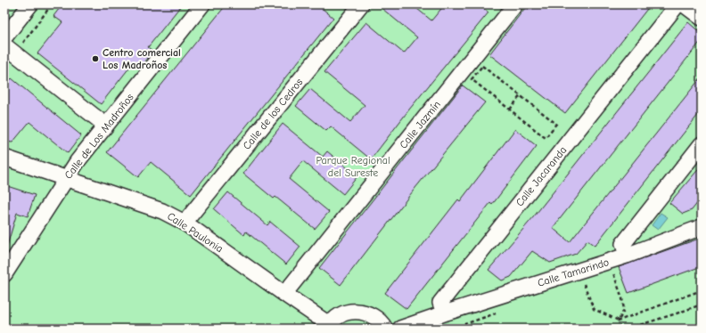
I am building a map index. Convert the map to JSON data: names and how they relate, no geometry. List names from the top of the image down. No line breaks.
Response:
{"streets":{"street":["Calle de los Cedros","Calle Jazmín","Calle de Los Madroños","Calle Jacaranda","Calle Paulonia","Calle Tamarindo"]},"crossings":[["Calle de los Cedros","Calle Paulonia"],["Calle Jazmín","Calle Paulonia"],["Calle de Los Madroños","Calle Paulonia"],["Calle Jacaranda","Calle Tamarindo"]],"parks":["Parque Regional del Sureste"],"places":["Centro comercial Los Madroños"]}
